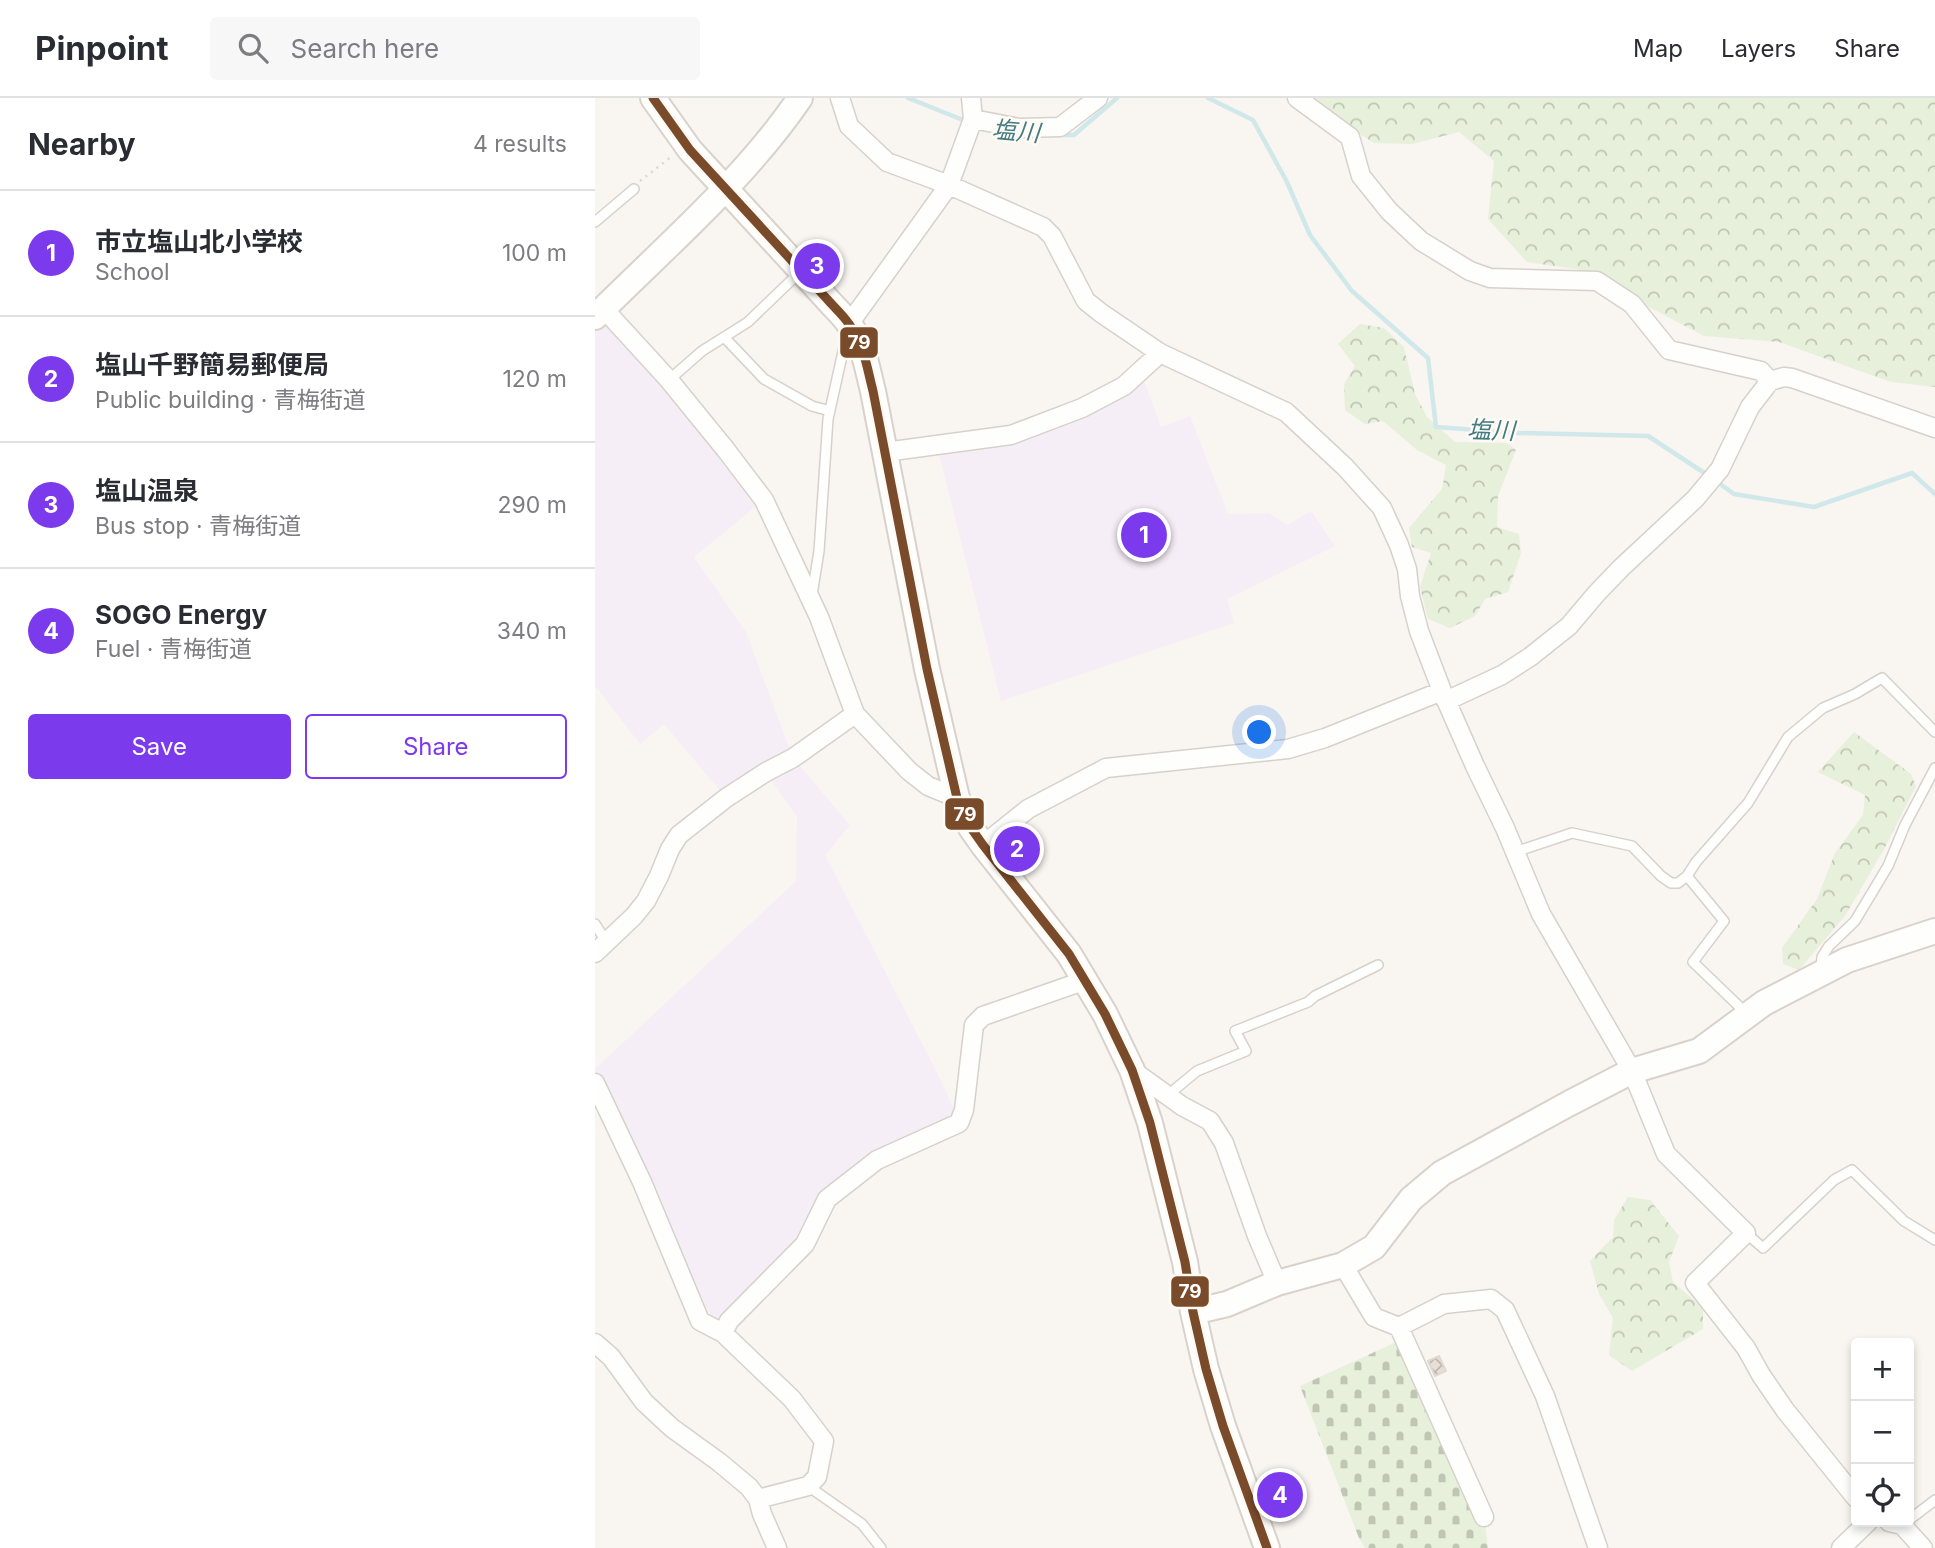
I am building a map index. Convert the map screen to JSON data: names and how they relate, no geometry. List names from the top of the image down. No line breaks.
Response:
{"water":["塩川"],"lines":["transit line 79"],"page":{"header":"Pinpoint","search":"Search here","nav":["Map","Layers","Share"],"heading":["Nearby","4 results"],"list":[{"mark":"1","name":"市立塩山北小学校","note":"School","value":"100 m"},{"mark":"2","name":"塩山千野簡易郵便局","note":"Public building · 青梅街道","value":"120 m"},{"mark":"3","name":"塩山温泉","note":"Bus stop · 青梅街道","value":"290 m"},{"mark":"4","name":"SOGO Energy","note":"Fuel · 青梅街道","value":"340 m"}],"pins":["3","1","2","4"],"buttons":["Save","Share"],"map_buttons":["+","−"]}}
